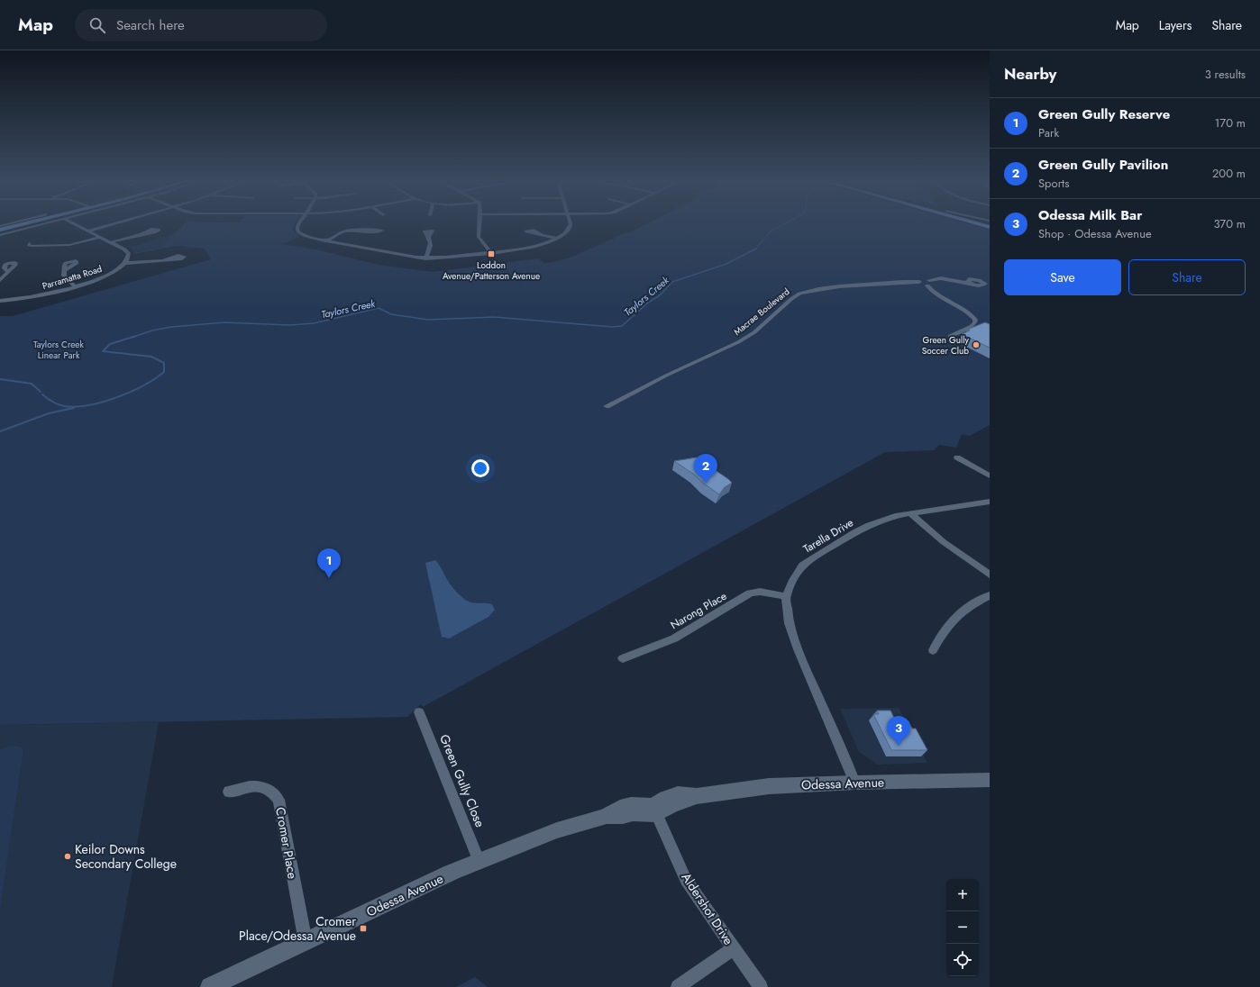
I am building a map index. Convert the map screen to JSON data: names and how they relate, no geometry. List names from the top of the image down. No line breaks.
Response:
{"streets":{"street":["Parramatta Road","Macrae Boulevard","Tarella Drive","Narong Place","Green Gully Close","Odessa Avenue","Cromer Place","Aldershot Drive"]},"crossings":[["Tarella Drive","Narong Place"],["Green Gully Close","Odessa Avenue"],["Odessa Avenue","Cromer Place"],["Odessa Avenue","Aldershot Drive"]],"water":["Taylors Creek"],"parks":["Taylors Creek Linear Park"],"places":{"transit":["Loddon Avenue/Patterson Avenue","Cromer Place/Odessa Avenue"],"other":["Green Gully Soccer Club","Keilor Downs Secondary College"]},"page":{"header":"Map","search":"Search here","nav":["Map","Layers","Share"],"heading":["Nearby","3 results"],"list":[{"mark":"1","name":"Green Gully Reserve","note":"Park","value":"170 m"},{"mark":"2","name":"Green Gully Pavilion","note":"Sports","value":"200 m"},{"mark":"3","name":"Odessa Milk Bar","note":"Shop · Odessa Avenue","value":"370 m"}],"buttons":["Save","Share"],"pins":["2","1","3"],"map_buttons":["+","−"]}}
